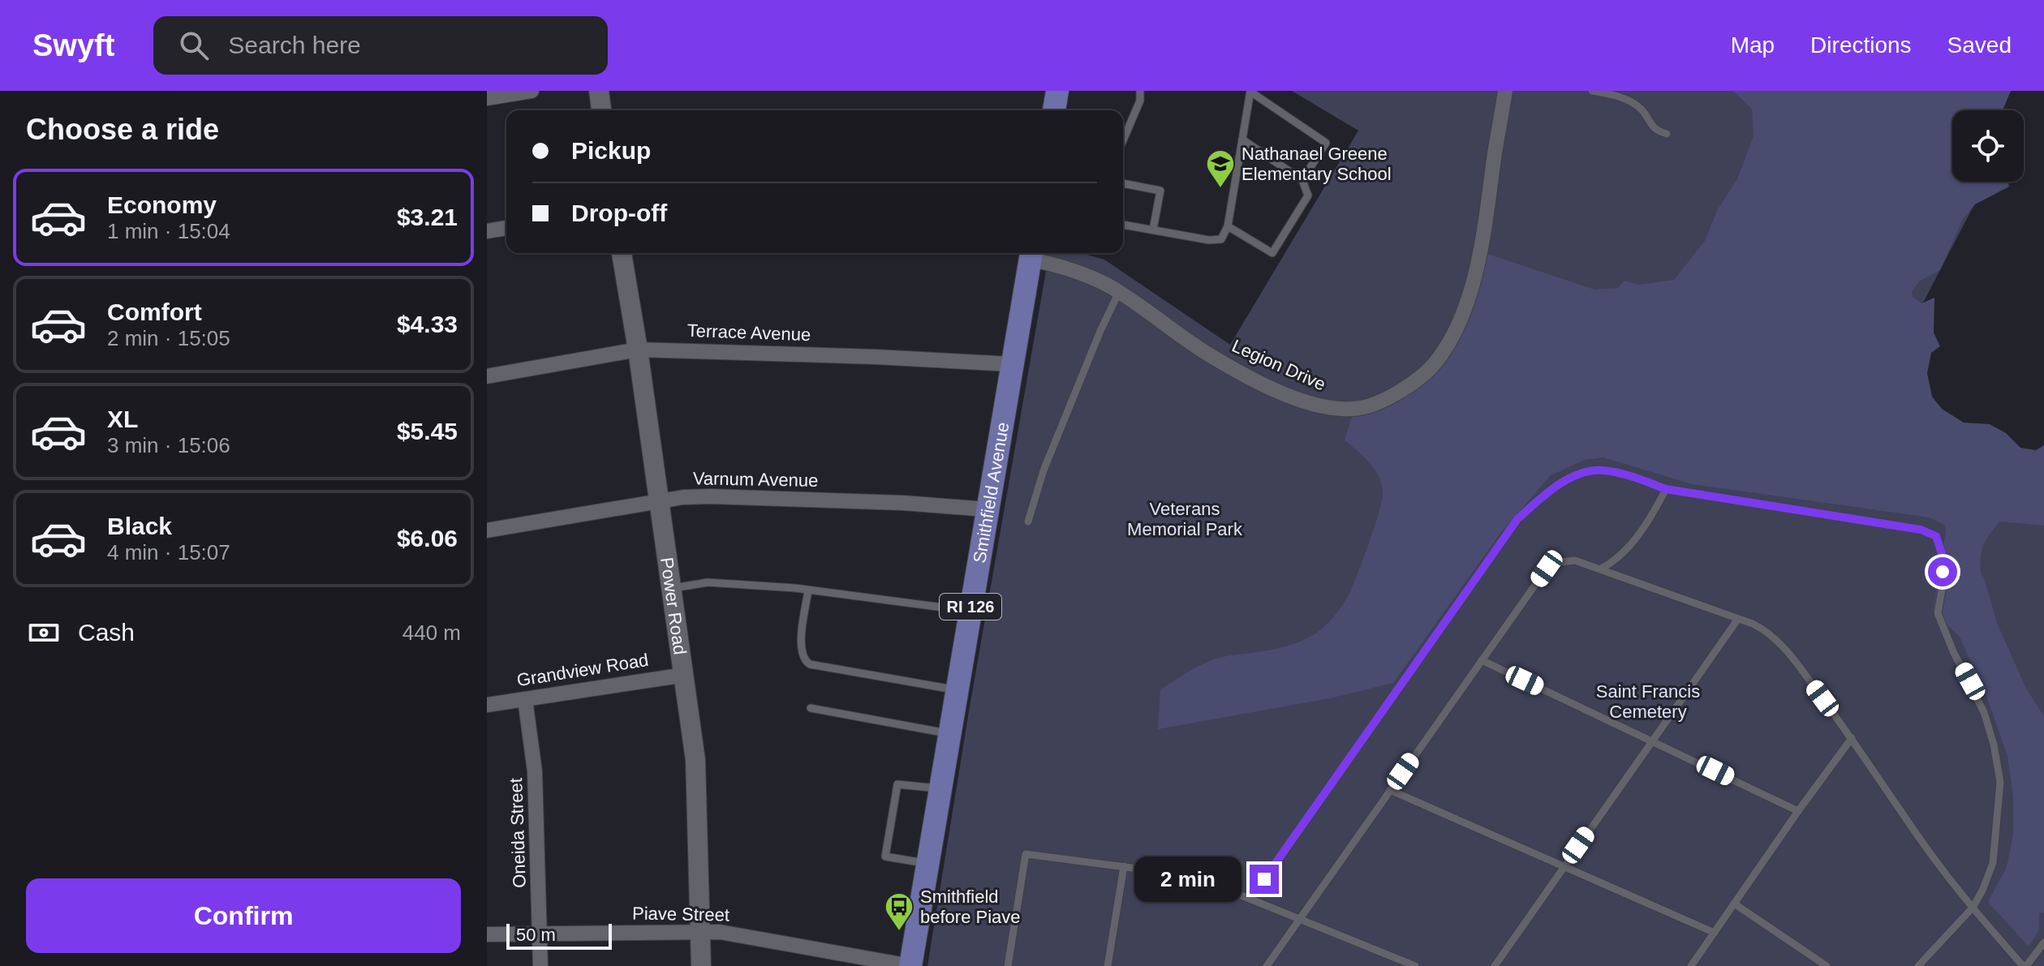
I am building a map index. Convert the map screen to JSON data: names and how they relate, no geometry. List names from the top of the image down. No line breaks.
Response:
{"streets":{"main road":["Smithfield Avenue","Power Road","RI 126"],"street":["Terrace Avenue","Legion Drive","Varnum Avenue","Grandview Road","Oneida Street","Piave Street"]},"crossings":[["Terrace Avenue","Smithfield Avenue"],["Terrace Avenue","Power Road"],["Legion Drive","Smithfield Avenue"],["Varnum Avenue","Smithfield Avenue"],["Varnum Avenue","Power Road"],["Smithfield Avenue","Piave Street"],["Power Road","Grandview Road"],["Power Road","Piave Street"],["Grandview Road","Oneida Street"],["Oneida Street","Piave Street"]],"parks":["Veterans Memorial Park","Saint Francis Cemetery"],"places":{"school or university":["Nathanael Greene Elementary School"],"bus stop":["Smithfield before Piave"]},"scale_bar":"50 m","page":{"header":"Swyft","search":"Search here","nav":["Map","Directions","Saved"],"heading":"Choose a ride","banner":["Pickup","Drop-off"],"list":[{"name":"Economy","note":"1 min · 15:04","value":"$3.21"},{"name":"Comfort","note":"2 min · 15:05","value":"$4.33"},{"name":"XL","note":"3 min · 15:06","value":"$5.45"},{"name":"Black","note":"4 min · 15:07","value":"$6.06"}],"pay":["Cash","440 m"],"bubble":"2 min","buttons":"Confirm","scale":"50 m"}}
